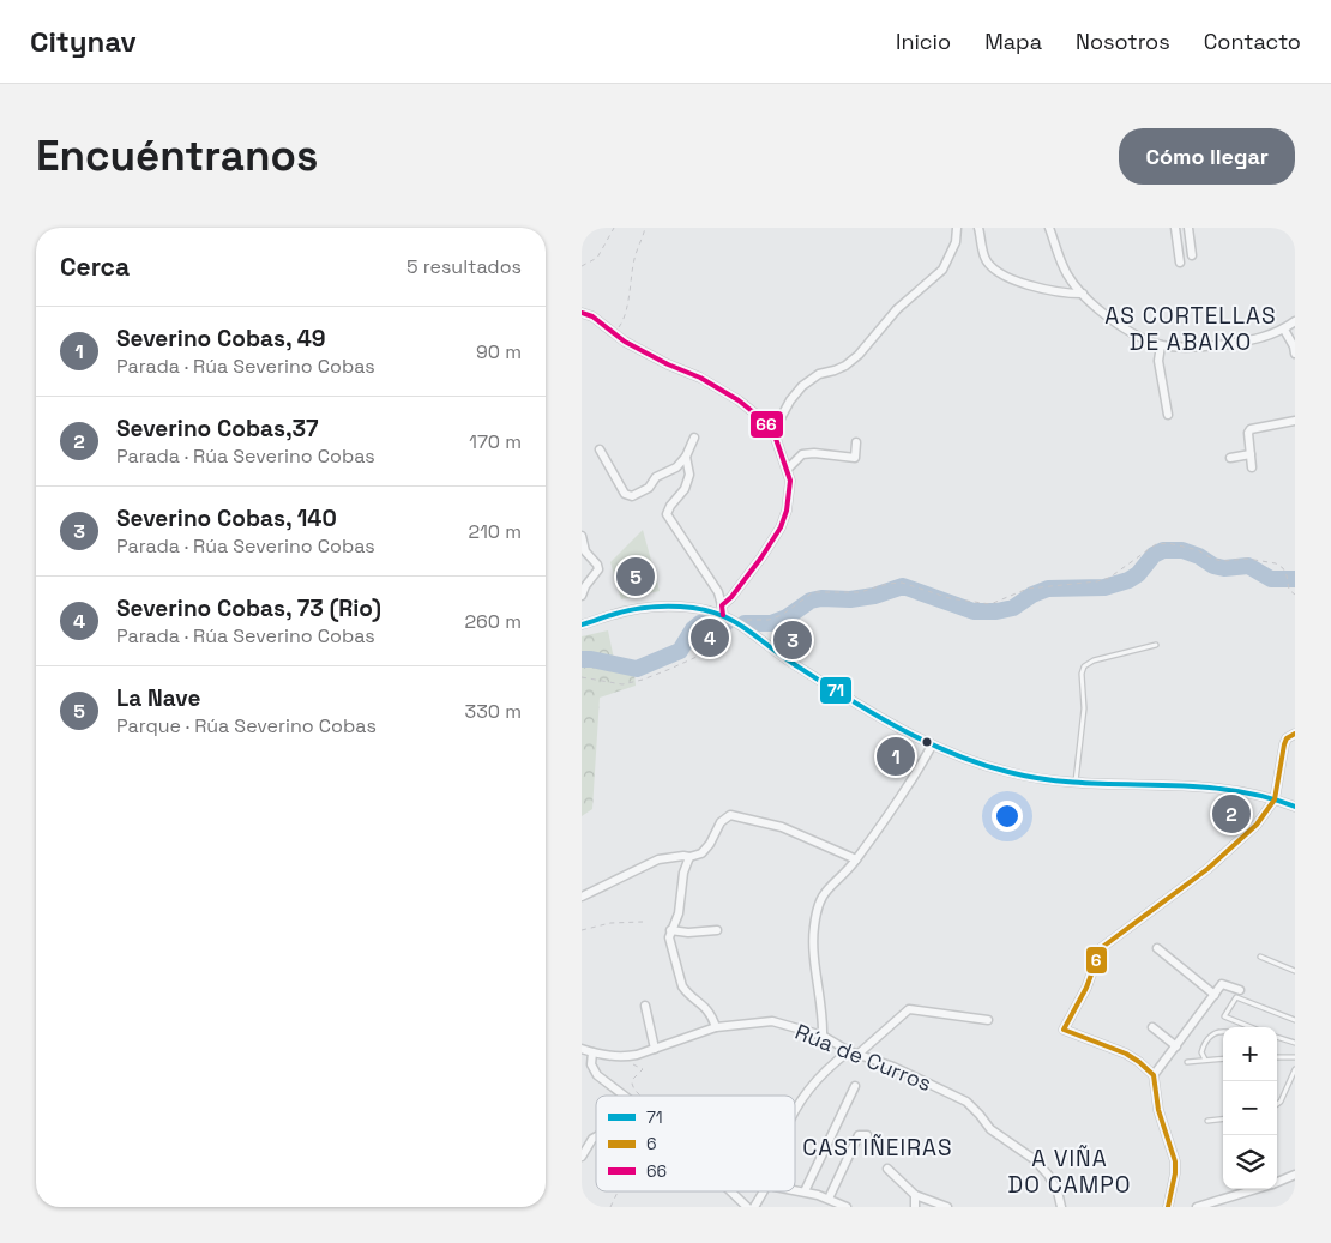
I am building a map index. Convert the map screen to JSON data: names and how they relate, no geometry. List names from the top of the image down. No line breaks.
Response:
{"streets":{"street":["Rúa de Curros"]},"districts":["AS CORTELLAS DE ABAIXO","CASTIÑEIRAS","A VIÑA DO CAMPO"],"lines":["transit line 66","transit line 71","transit line 6"],"legend":["71","6","66"],"page":{"header":"Citynav","nav":["Inicio","Mapa","Nosotros","Contacto"],"buttons":"Cómo llegar","title":"Encuéntranos","heading":["Cerca","5 resultados"],"list":[{"mark":"1","name":"Severino Cobas, 49","note":"Parada · Rúa Severino Cobas","value":"90 m"},{"mark":"2","name":"Severino Cobas,37","note":"Parada · Rúa Severino Cobas","value":"170 m"},{"mark":"3","name":"Severino Cobas, 140","note":"Parada · Rúa Severino Cobas","value":"210 m"},{"mark":"4","name":"Severino Cobas, 73 (Rio)","note":"Parada · Rúa Severino Cobas","value":"260 m"},{"mark":"5","name":"La Nave","note":"Parque · Rúa Severino Cobas","value":"330 m"}],"pins":["5","4","3","1","2"],"map_buttons":["+","−"]}}
